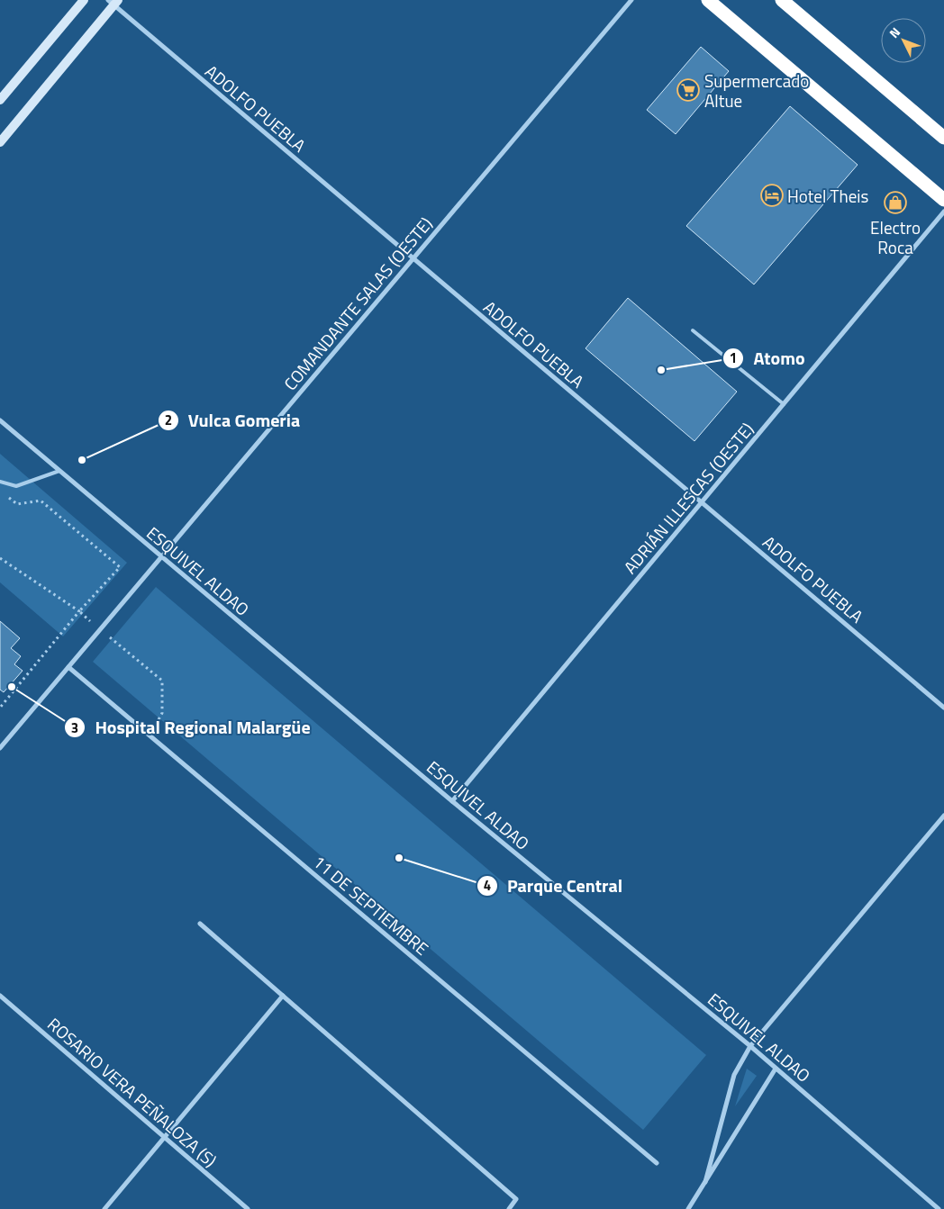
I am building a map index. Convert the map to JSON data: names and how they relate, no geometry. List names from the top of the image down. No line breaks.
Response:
{"streets":{"street":["ADOLFO PUEBLA","COMANDANTE SALAS (OESTE)","ADRIÁN ILLESCAS (OESTE)","ESQUIVEL ALDAO","11 DE SEPTIEMBRE","ROSARIO VERA PEÑALOZA (S)"]},"crossings":[["ADOLFO PUEBLA","COMANDANTE SALAS (OESTE)"],["ADOLFO PUEBLA","ADRIÁN ILLESCAS (OESTE)"],["COMANDANTE SALAS (OESTE)","ESQUIVEL ALDAO"],["COMANDANTE SALAS (OESTE)","11 DE SEPTIEMBRE"],["ADRIÁN ILLESCAS (OESTE)","ESQUIVEL ALDAO"]],"places":{"supermarket":["Supermercado Altue"],"hotel":["Hotel Theis"],"shop":["Electro Roca"],"other":["Atomo","Vulca Gomeria","Hospital Regional Malargüe","Parque Central"]},"north":"top left"}
